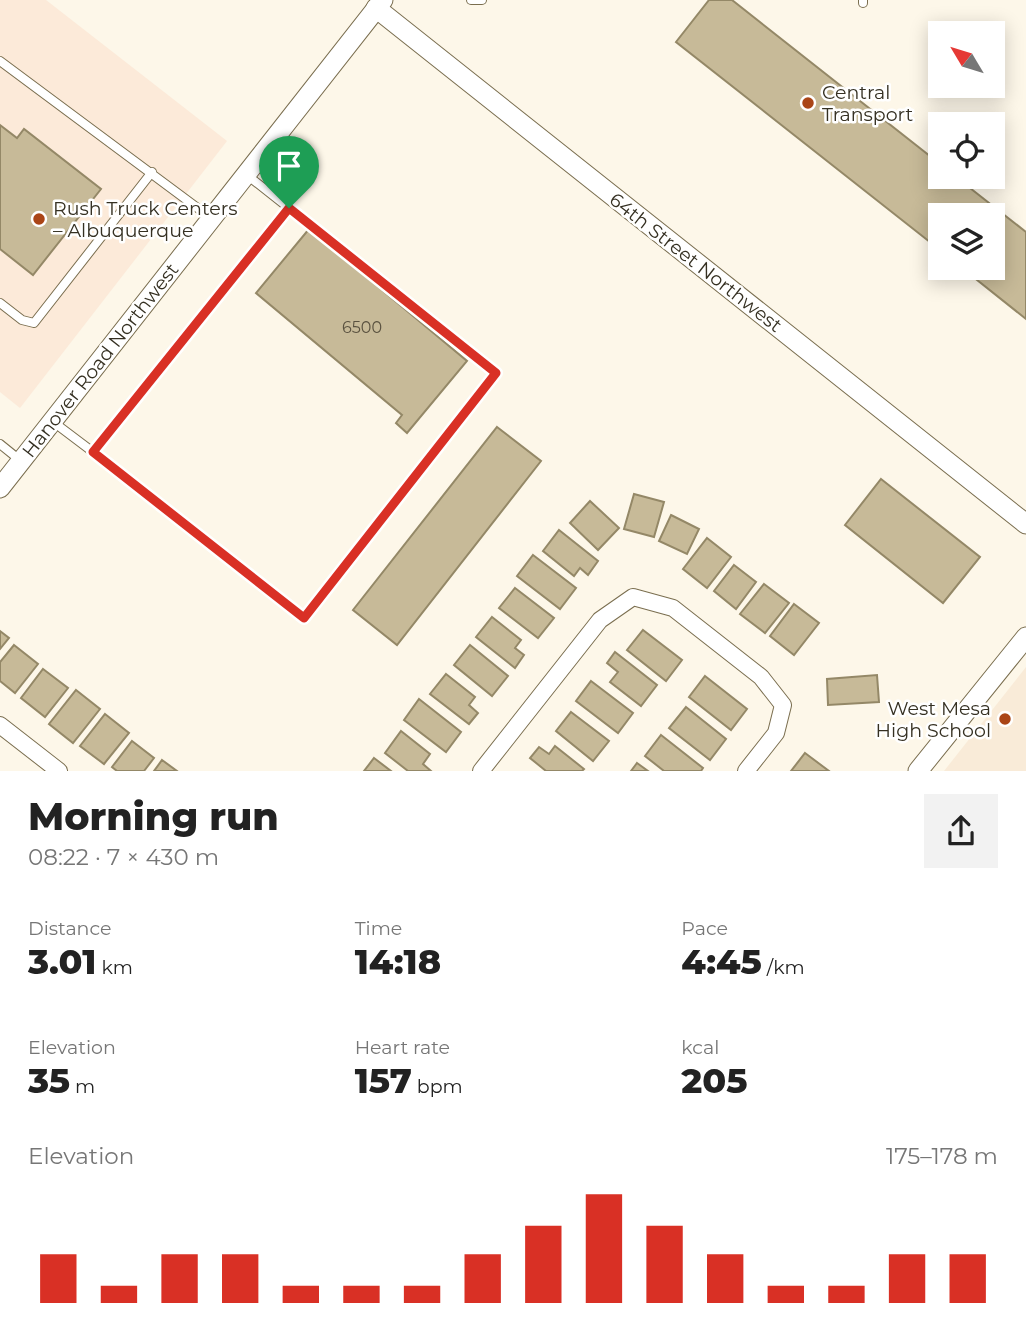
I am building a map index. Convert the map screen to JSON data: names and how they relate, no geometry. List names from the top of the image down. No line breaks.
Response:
{"streets":{"street":["64th Street Northwest","Hanover Road Northwest"]},"crossings":[["64th Street Northwest","Hanover Road Northwest"]],"places":["Central Transport","Rush Truck Centers – Albuquerque","West Mesa High School"],"house_numbers":["6500"],"north":"top left","page":{"heading":["Morning run","08:22 · 7 × 430 m"],"stats":[["Distance","3.01 km"],["Time","14:18"],["Pace","4:45 /km"],["Elevation","35 m"],["Heart rate","157 bpm"],["kcal","205"]],"chart":["Elevation","175–178 m"]}}
